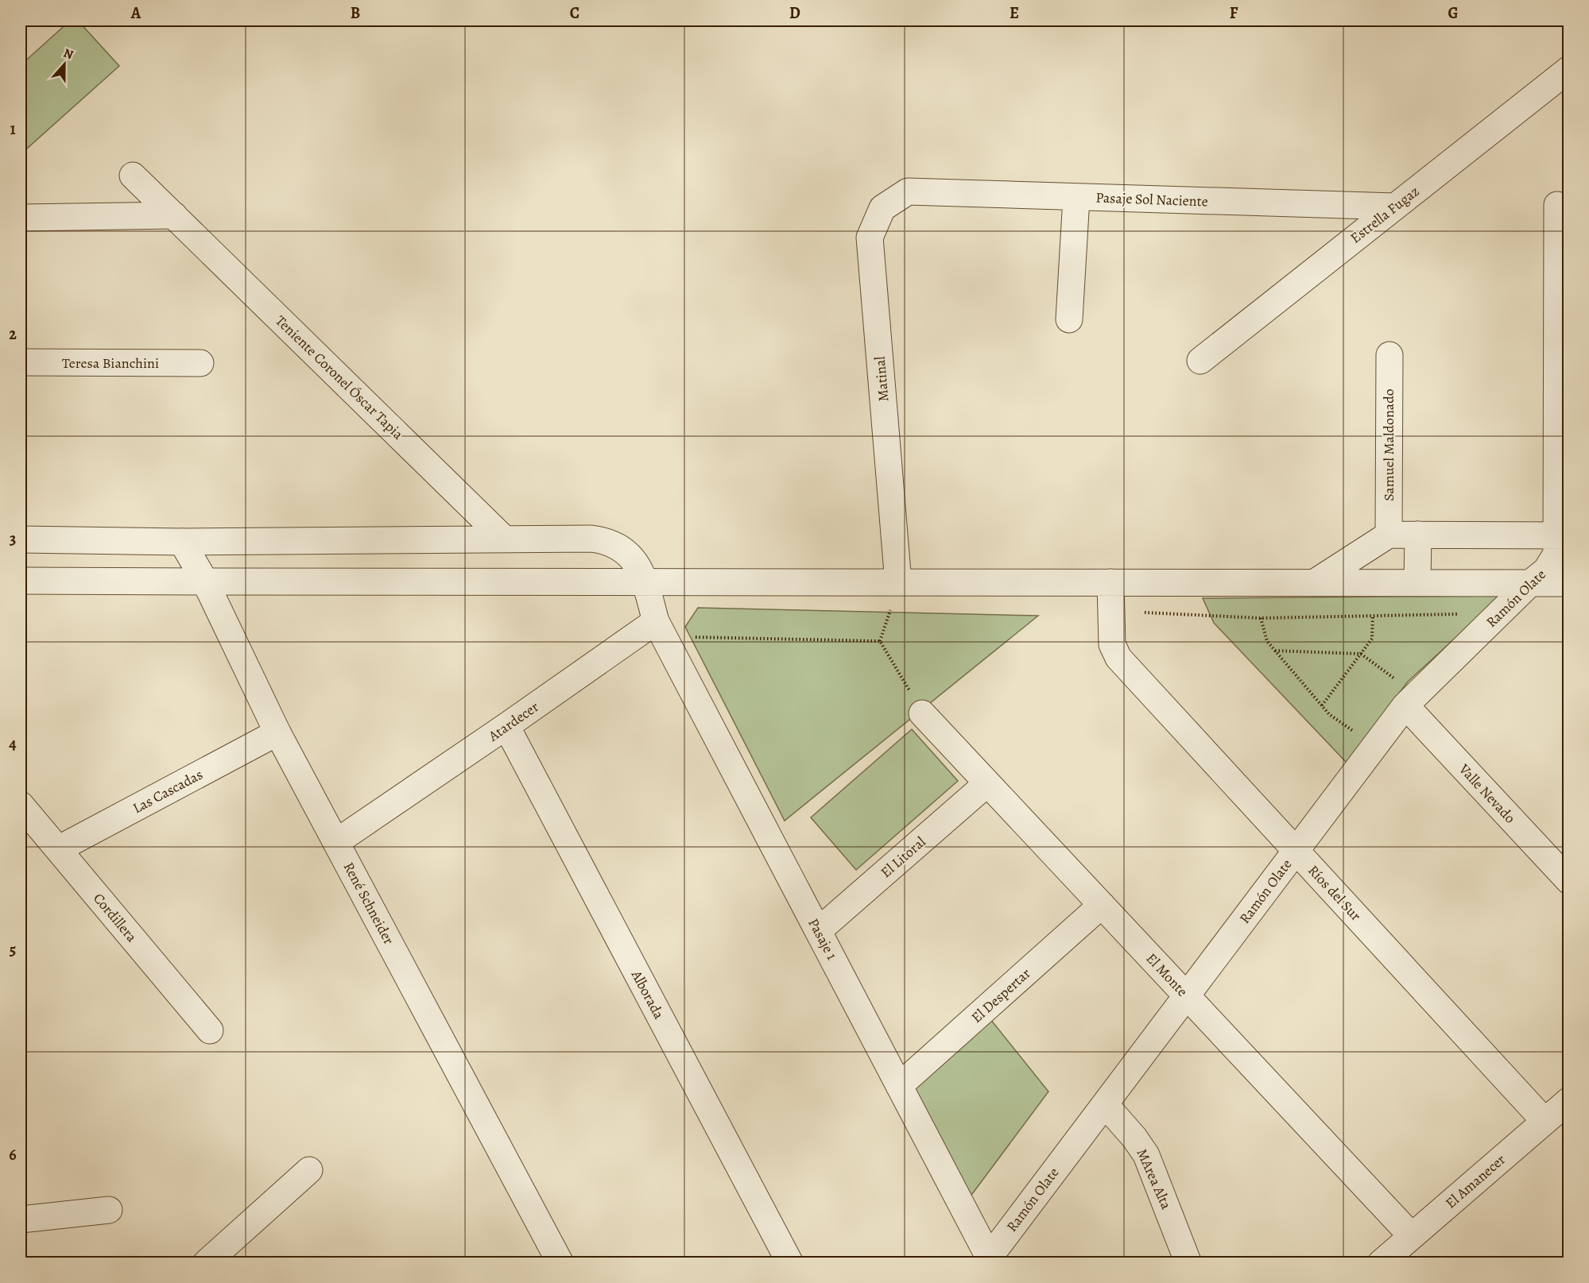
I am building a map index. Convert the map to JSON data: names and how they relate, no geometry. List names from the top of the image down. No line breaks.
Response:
{"streets":{"street":["Pasaje Sol Naciente","Estrella Fugaz","Teresa Bianchini","Teniente Coronel Óscar Tapia","Matinal","Samuel Maldonado","Ramón Olate","Atardecer","Las Cascadas","Valle Nevado","El Litoral","Ríos del Sur","René Schneider","Cordillera","Pasaje 1","El Monte","Alborada","El Despertar","MArea Alta","El Amanecer"]},"crossings":[["Pasaje Sol Naciente","Estrella Fugaz"],["Pasaje Sol Naciente","Matinal"],["Ramón Olate","Valle Nevado"],["Ramón Olate","Ríos del Sur"],["Ramón Olate","Pasaje 1"],["Ramón Olate","El Monte"],["Ramón Olate","MArea Alta"],["Atardecer","René Schneider"],["Atardecer","Pasaje 1"],["Atardecer","Alborada"],["Las Cascadas","René Schneider"],["Las Cascadas","Cordillera"],["El Litoral","Pasaje 1"],["El Litoral","El Monte"],["Ríos del Sur","El Amanecer"],["Pasaje 1","El Despertar"],["El Monte","El Despertar"],["El Monte","El Amanecer"]],"north":"top","grid":{"columns":["A","B","C","D","E","F","G"],"rows":["1","2","3","4","5","6"]}}
